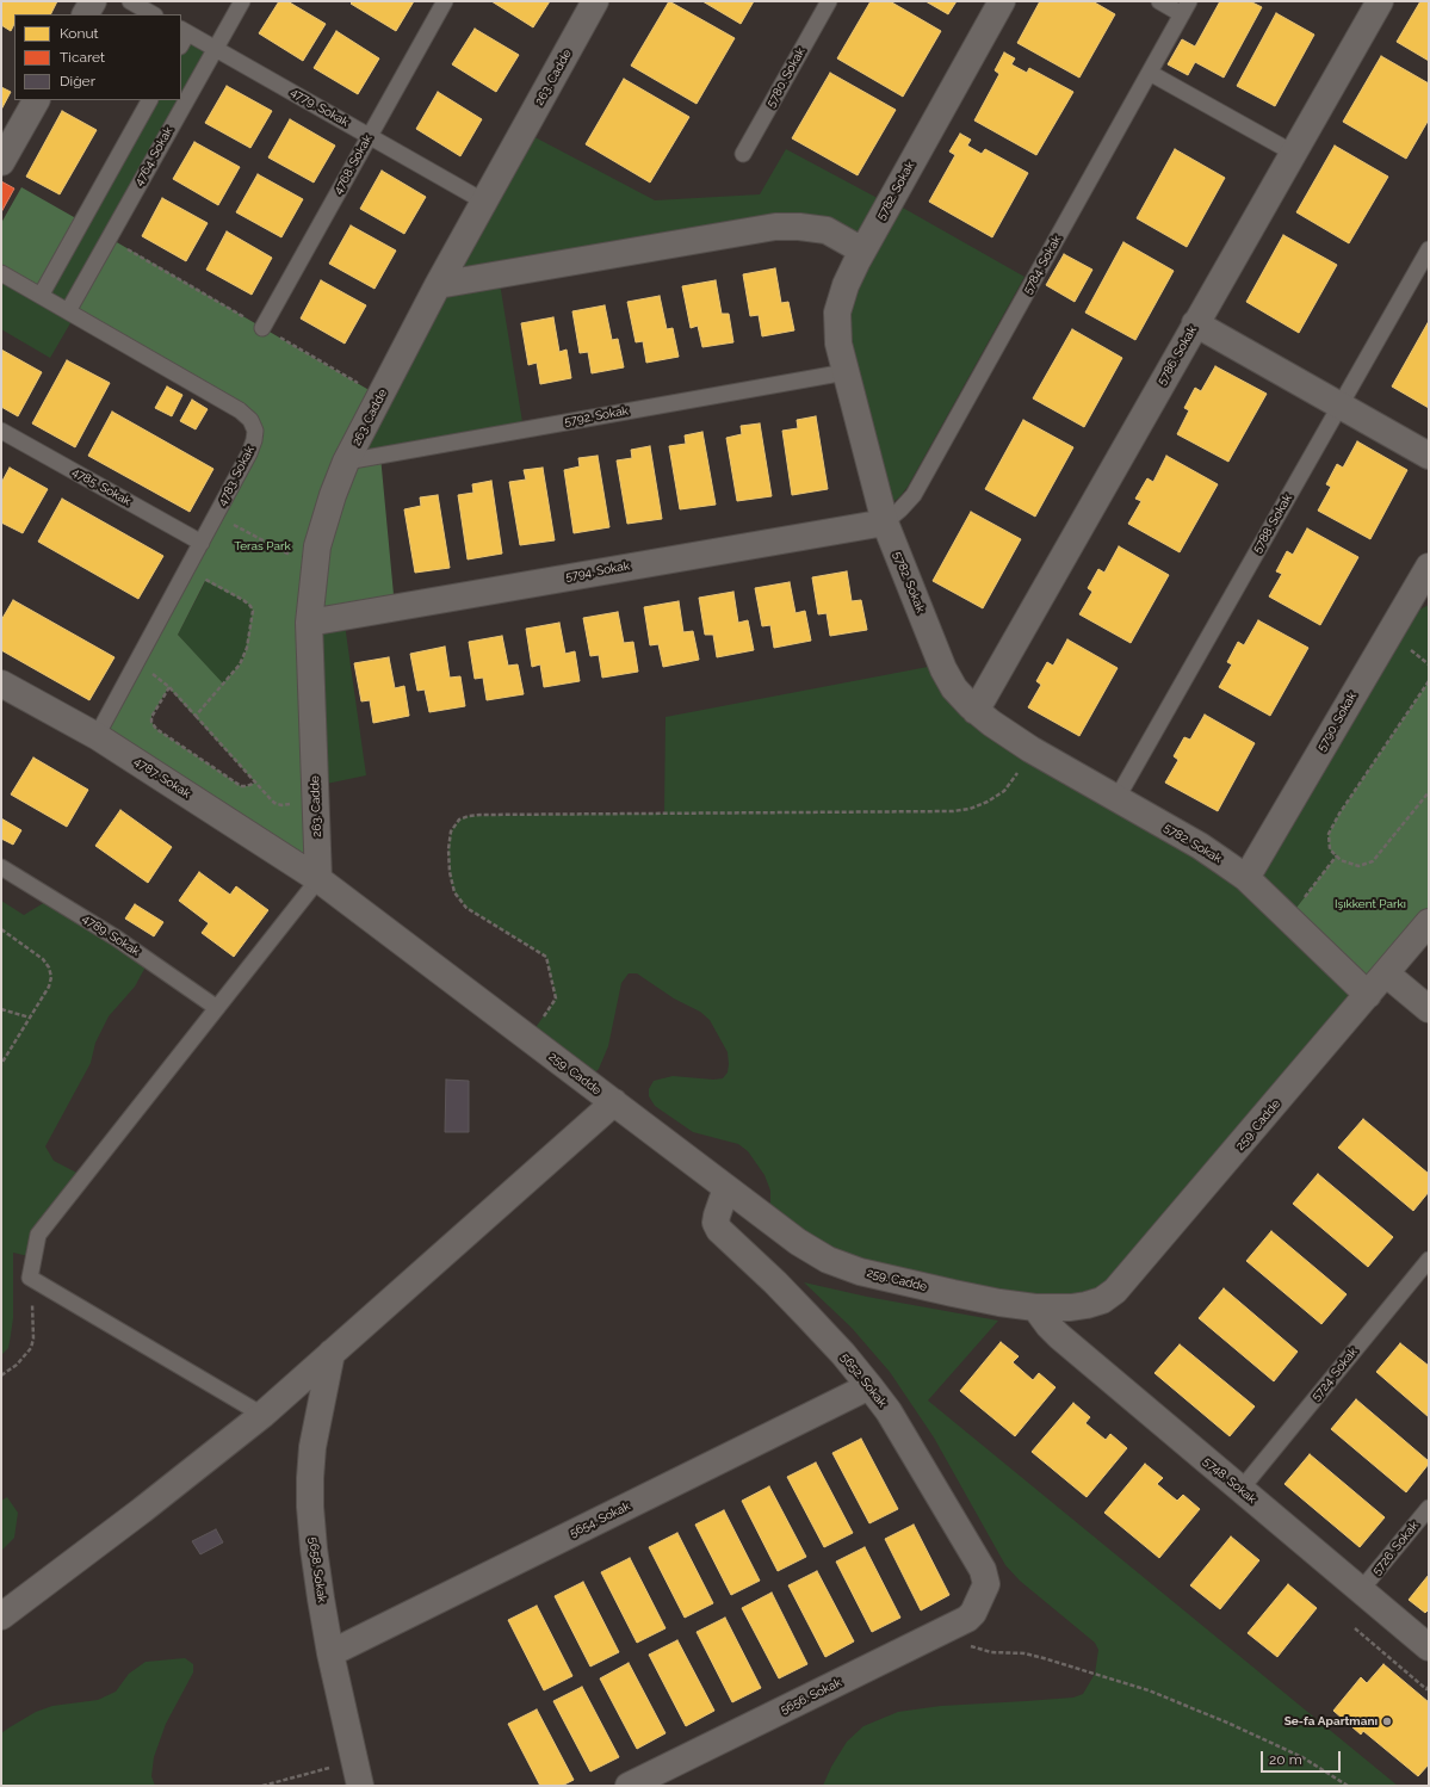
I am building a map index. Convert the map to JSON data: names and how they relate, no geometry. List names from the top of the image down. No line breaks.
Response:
{"streets":{"street":["263. Cadde","5782. Sokak","5786. Sokak","5794. Sokak","5790. Sokak","4787. Sokak","259. Cadde","5652. Sokak","5748. Sokak","5654. Sokak","5658. Sokak","5656. Sokak"],"lane":["5780. Sokak","4779. Sokak","4764. Sokak","4768. Sokak","5784. Sokak","5792. Sokak","4783. Sokak","4785. Sokak","5788. Sokak","4789. Sokak","5724. Sokak","5726. Sokak"]},"crossings":[["263. Cadde","4779. Sokak"],["263. Cadde","5792. Sokak"],["263. Cadde","5794. Sokak"],["263. Cadde","4787. Sokak"],["263. Cadde","259. Cadde"],["4779. Sokak","4764. Sokak"],["4779. Sokak","4768. Sokak"],["4764. Sokak","4783. Sokak"],["5782. Sokak","5784. Sokak"],["5782. Sokak","5786. Sokak"],["5782. Sokak","5792. Sokak"],["5782. Sokak","5788. Sokak"],["5782. Sokak","5794. Sokak"],["5782. Sokak","5790. Sokak"],["5782. Sokak","259. Cadde"],["5784. Sokak","5794. Sokak"],["4783. Sokak","4785. Sokak"],["4783. Sokak","4787. Sokak"],["4787. Sokak","259. Cadde"],["259. Cadde","5652. Sokak"],["259. Cadde","5748. Sokak"],["5724. Sokak","5748. Sokak"],["5652. Sokak","5654. Sokak"],["5652. Sokak","5656. Sokak"],["5748. Sokak","5726. Sokak"],["5654. Sokak","5658. Sokak"]],"parks":["Teras Park","Işıkkent Parkı"],"places":["Se-fa Apartmanı"],"legend":["Konut","Ticaret","Diğer"],"scale_bar":"20 m"}
